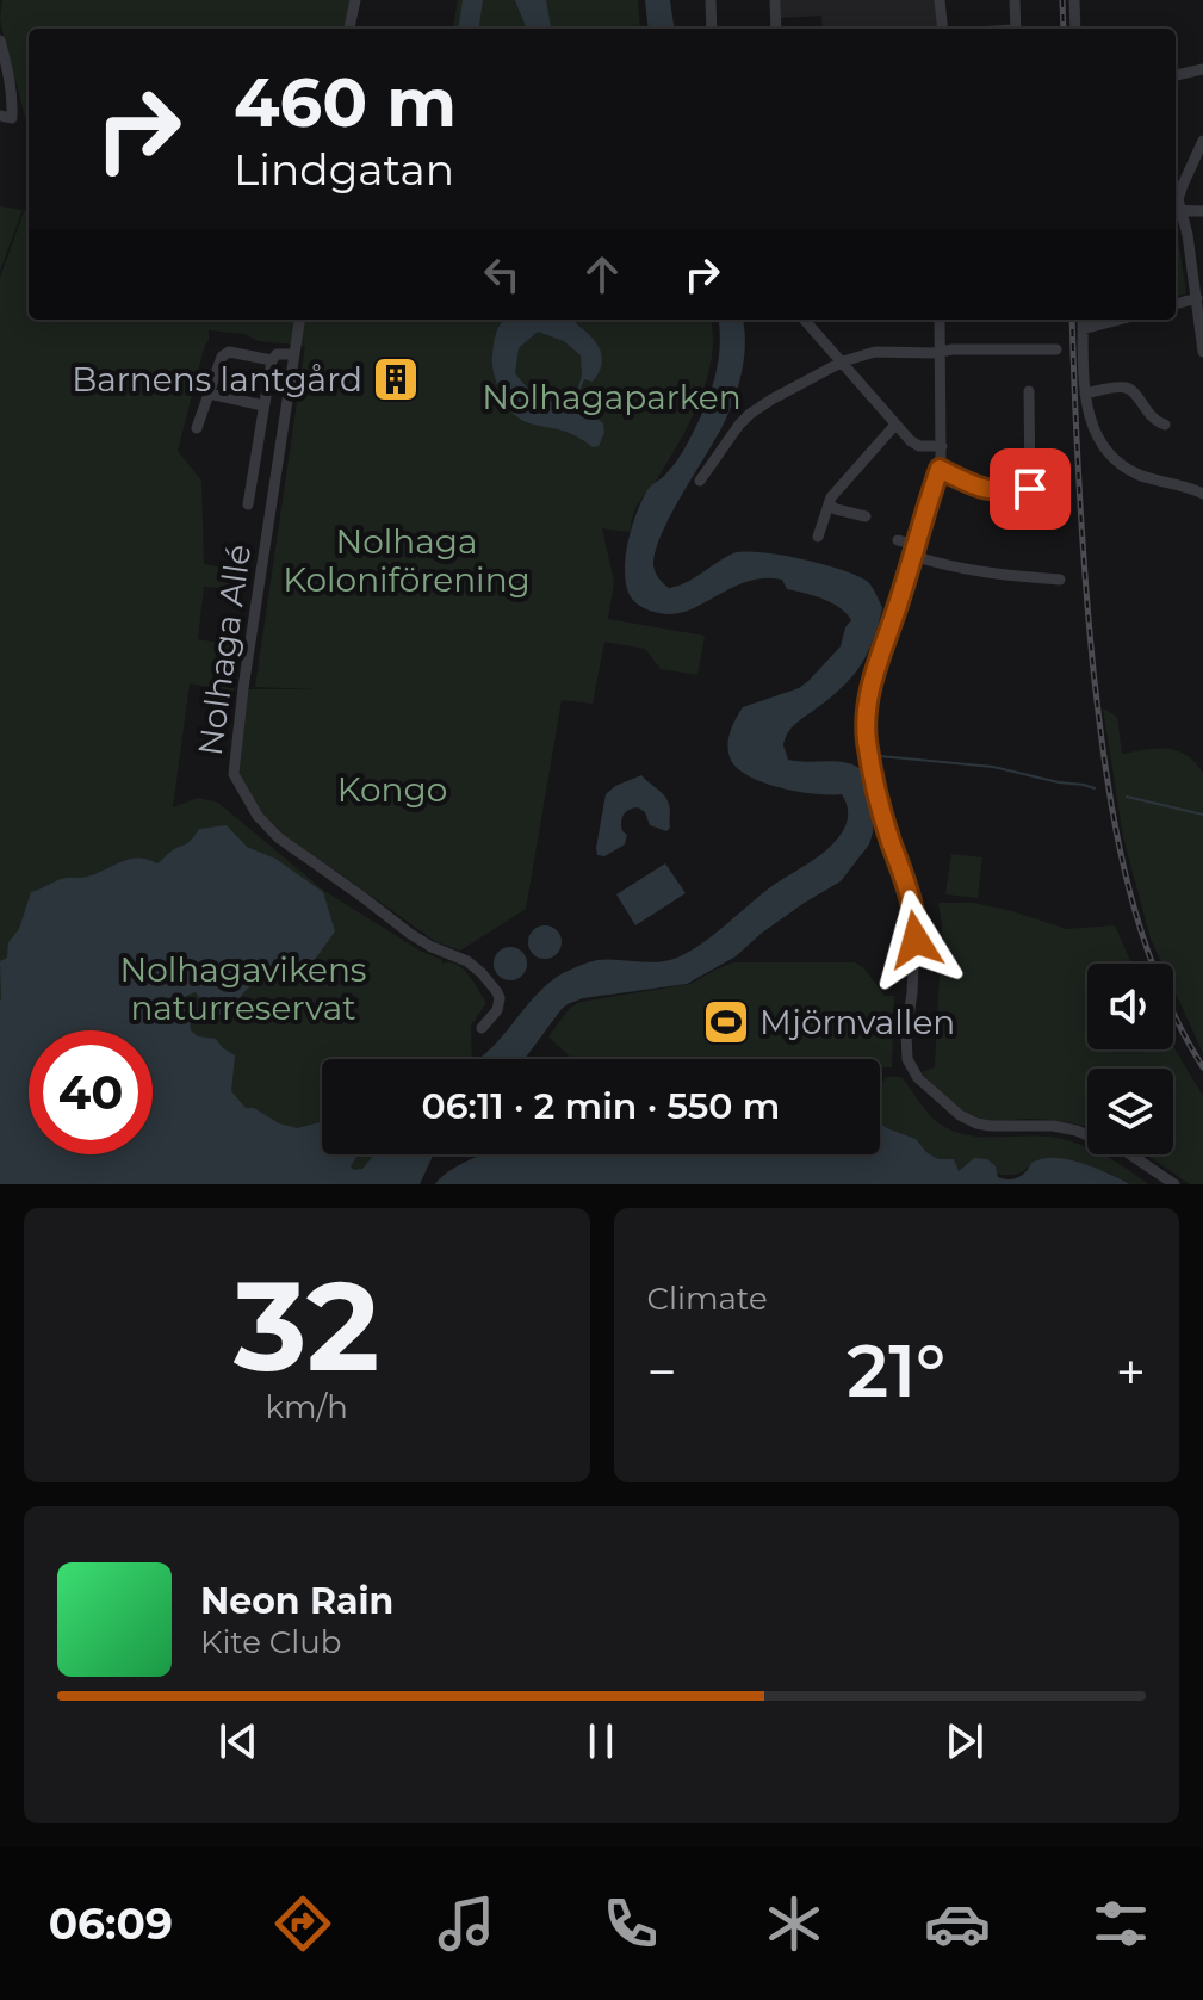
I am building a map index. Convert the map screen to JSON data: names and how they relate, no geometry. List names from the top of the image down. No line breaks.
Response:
{"streets":{"street":["Nolhaga Allé"]},"parks":["Nolhagaparken","Nolhaga Koloniförening","Kongo","Nolhagavikens naturreservat"],"places":{"building":["Barnens lantgård"],"sports":["Mjörnvallen"]},"page":{"turn":["460 m","Lindgatan"],"limit":"40","trip":"06:11 · 2 min · 550 m","tile":[["32","km/h"],"Climate"],"heat":["−","21°","+"],"song":["Neon Rain","Kite Club"],"tabs":"06:09"}}
